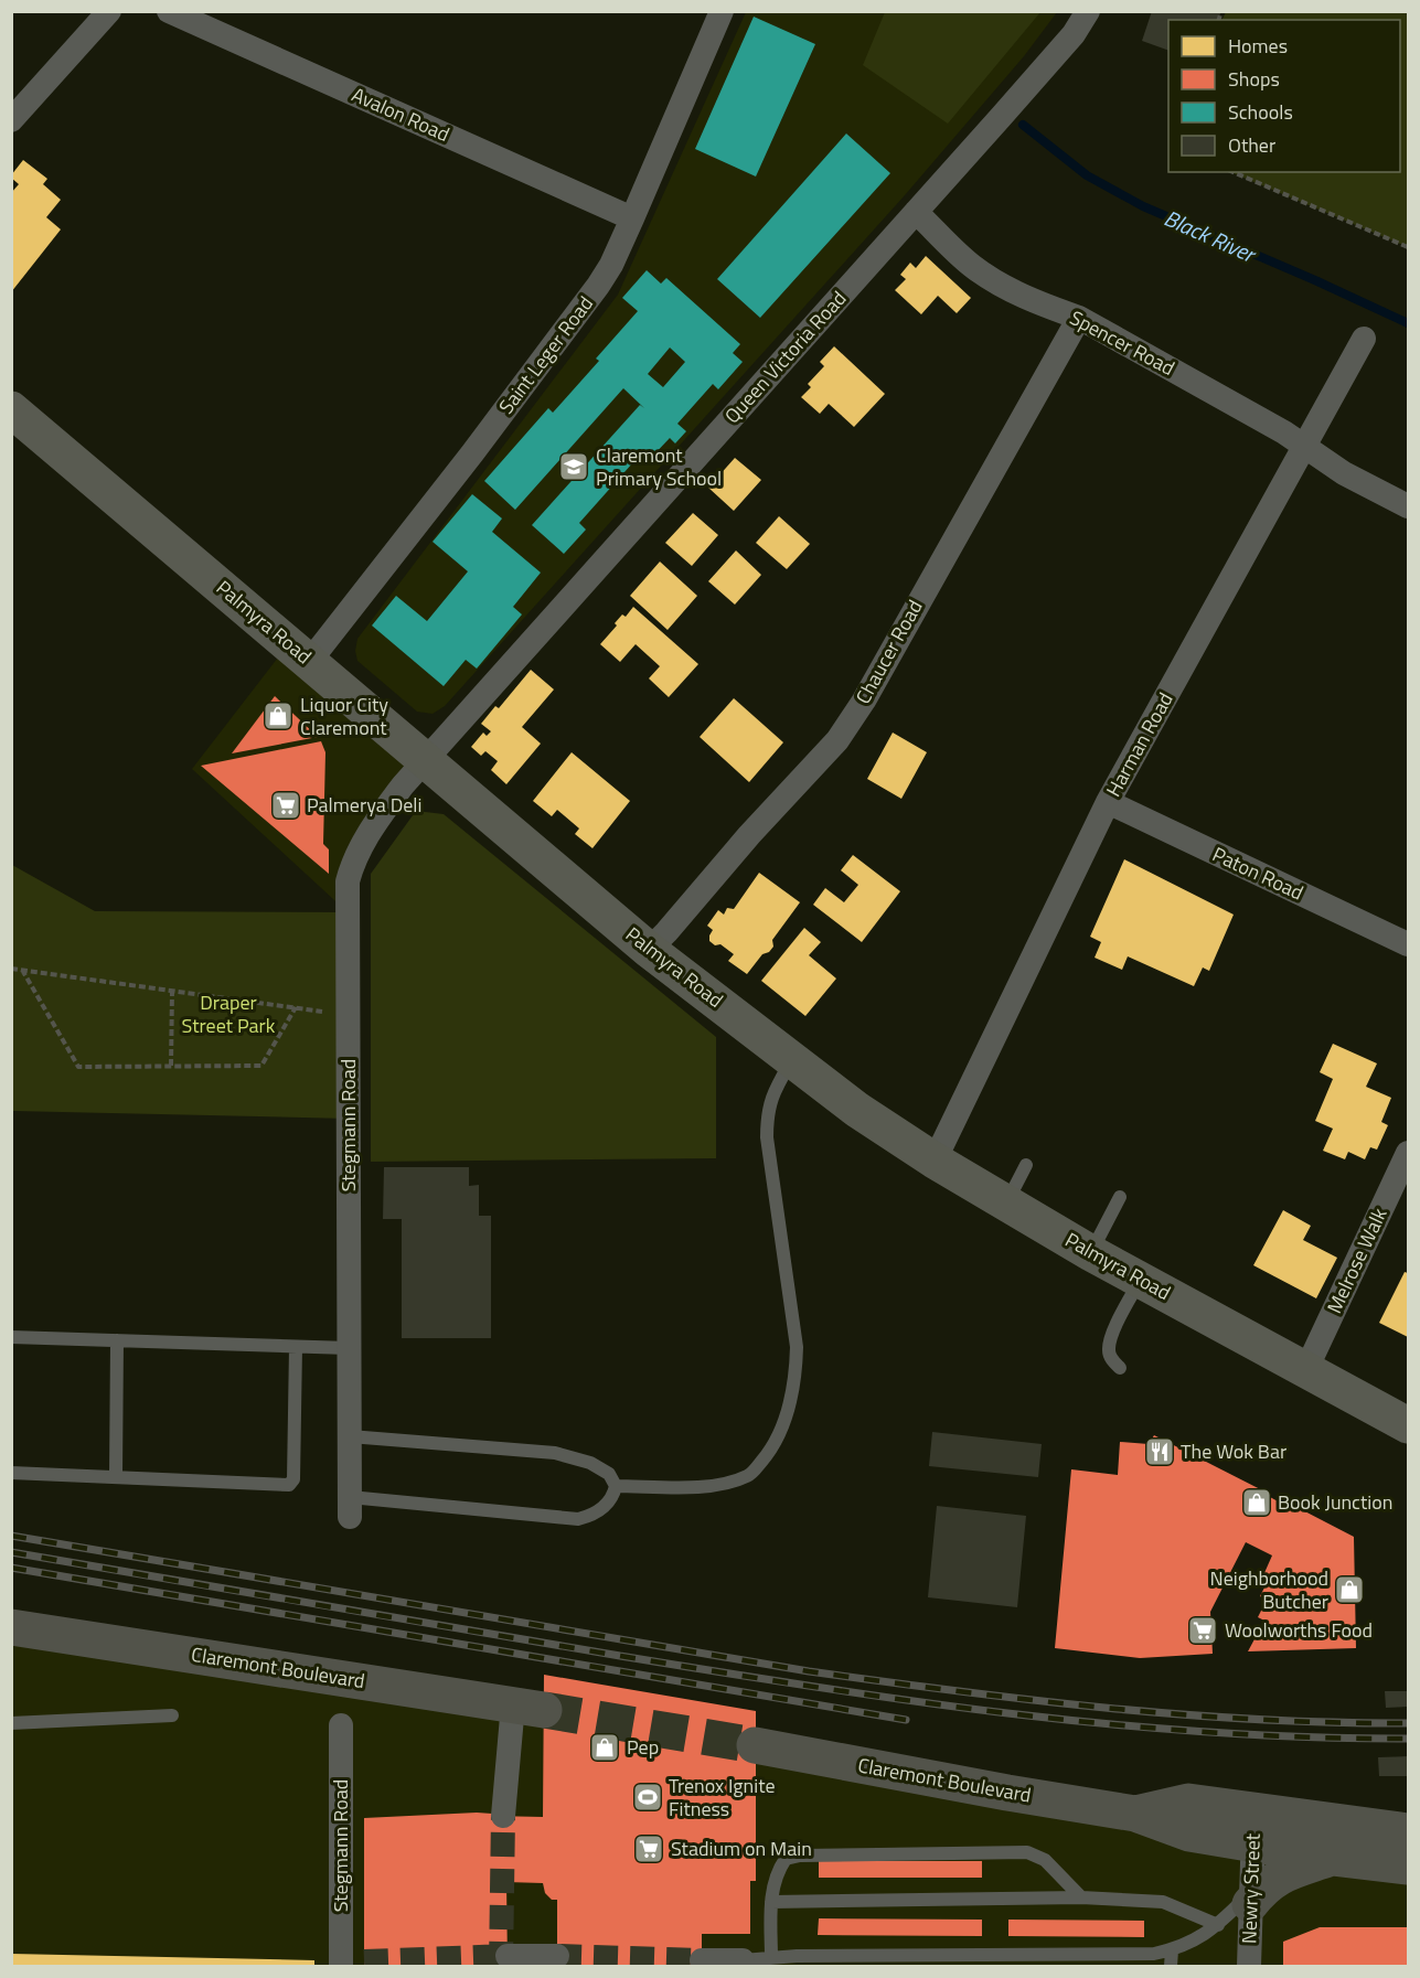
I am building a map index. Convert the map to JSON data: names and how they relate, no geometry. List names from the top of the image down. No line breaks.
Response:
{"streets":{"main road":["Palmyra Road"],"street":["Avalon Road","Spencer Road","Saint Leger Road","Queen Victoria Road","Chaucer Road","Harman Road","Paton Road","Stegmann Road","Melrose Walk","Claremont Boulevard","Newry Street"]},"crossings":[["Avalon Road","Saint Leger Road"],["Spencer Road","Queen Victoria Road"],["Spencer Road","Chaucer Road"],["Spencer Road","Harman Road"],["Saint Leger Road","Palmyra Road"],["Queen Victoria Road","Palmyra Road"],["Queen Victoria Road","Stegmann Road"],["Palmyra Road","Chaucer Road"],["Palmyra Road","Harman Road"],["Palmyra Road","Stegmann Road"],["Palmyra Road","Melrose Walk"],["Harman Road","Paton Road"],["Claremont Boulevard","Newry Street"]],"water":["Black River"],"parks":["Draper Street Park"],"places":{"school or university":["Claremont Primary School"],"shop":["Liquor City Claremont","Book Junction","Neighborhood Butcher","Pep"],"supermarket":["Palmerya Deli","Woolworths Food","Stadium on Main"],"restaurant":["The Wok Bar"],"sports":["Trenox Ignite Fitness"]},"legend":["Homes","Shops","Schools","Other"]}
